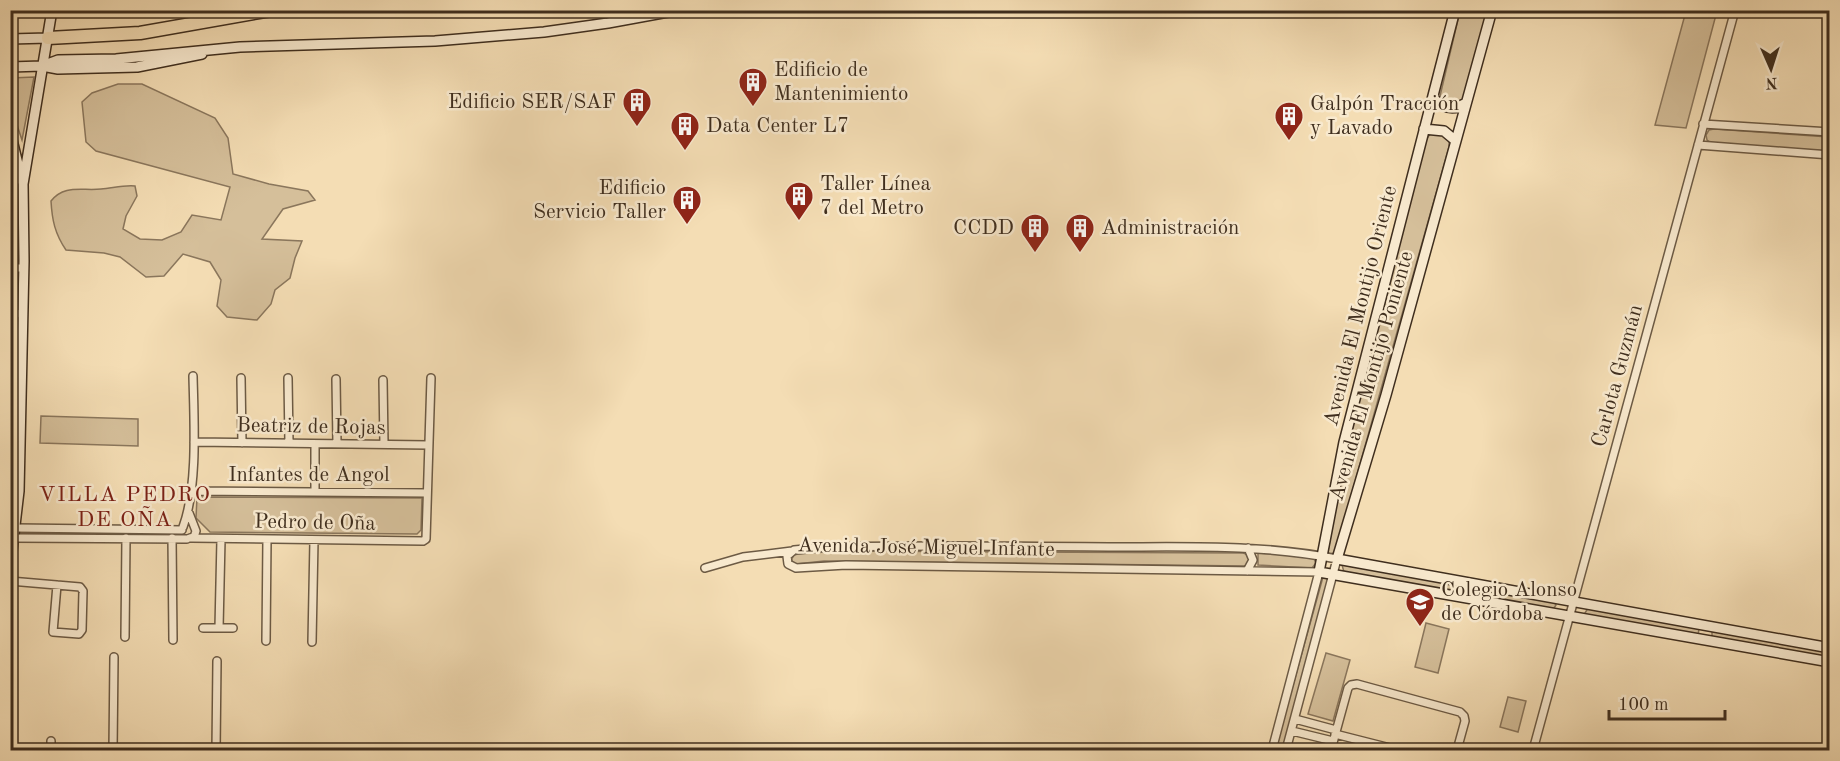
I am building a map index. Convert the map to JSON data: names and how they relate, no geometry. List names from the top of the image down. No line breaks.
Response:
{"streets":{"street":["Avenida El Montijo Oriente","Avenida El Montijo Poniente","Carlota Guzmán","Beatriz de Rojas","Infantes de Angol","Pedro de Oña","Avenida José Miguel Infante"]},"crossings":[["Avenida El Montijo Oriente","Avenida José Miguel Infante"],["Avenida El Montijo Poniente","Avenida José Miguel Infante"],["Carlota Guzmán","Avenida José Miguel Infante"],["Infantes de Angol","Pedro de Oña"]],"districts":["VILLA PEDRO DE OÑA"],"places":{"building":["Edificio de Mantenimiento","Edificio SER/SAF","Galpón Tracción y Lavado","Data Center L7","Taller Línea 7 del Metro","Edificio Servicio Taller","CCDD","Administración"],"school or university":["Colegio Alonso de Córdoba"]},"scale_bar":"100 m","north":"bottom"}
